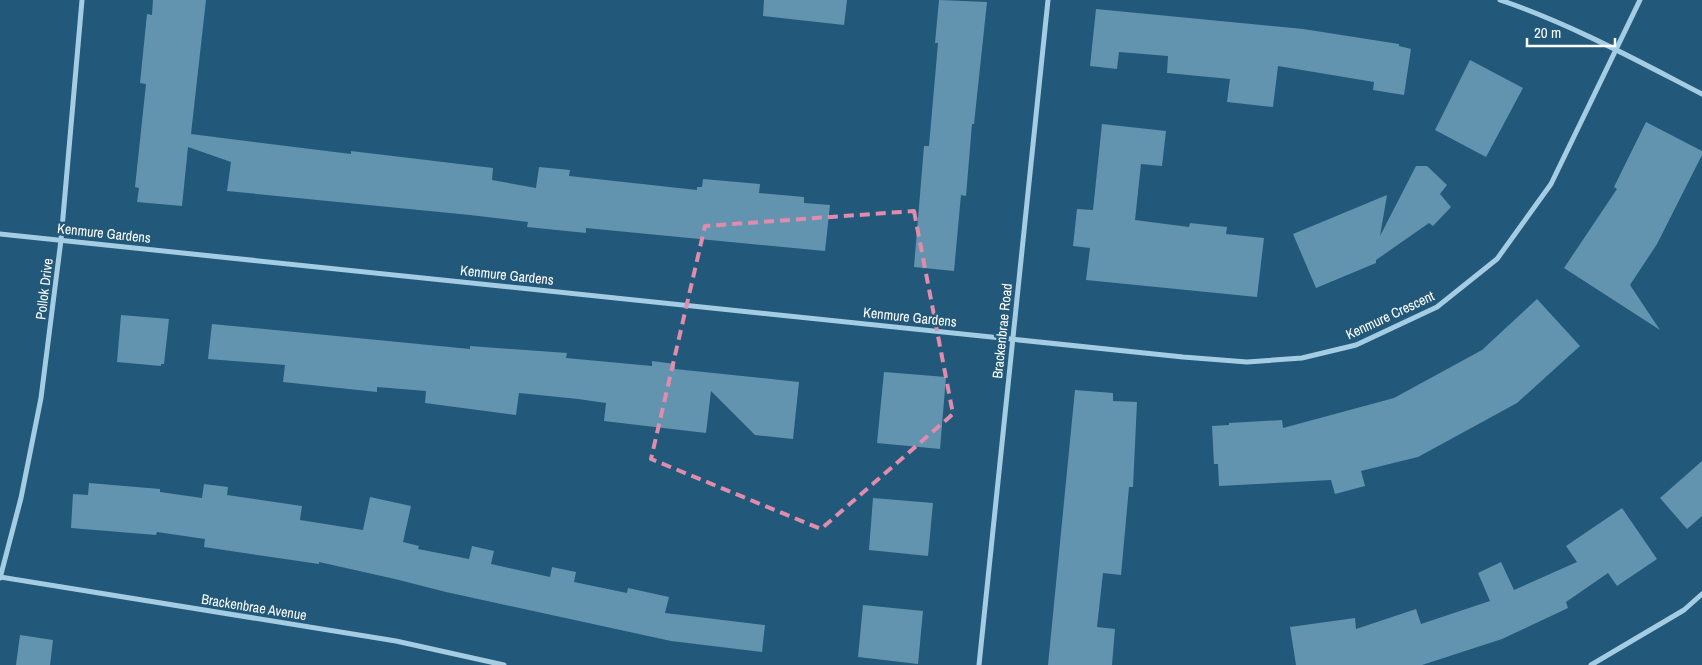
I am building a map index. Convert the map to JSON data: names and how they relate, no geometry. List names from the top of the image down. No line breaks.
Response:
{"streets":{"street":["Kenmure Gardens","Pollok Drive","Kenmure Crescent","Brackenbrae Road","Brackenbrae Avenue"]},"crossings":[["Kenmure Gardens","Pollok Drive"],["Kenmure Gardens","Kenmure Crescent"],["Kenmure Gardens","Brackenbrae Road"],["Pollok Drive","Brackenbrae Avenue"],["Kenmure Crescent","Brackenbrae Road"]],"scale_bar":"20 m"}
